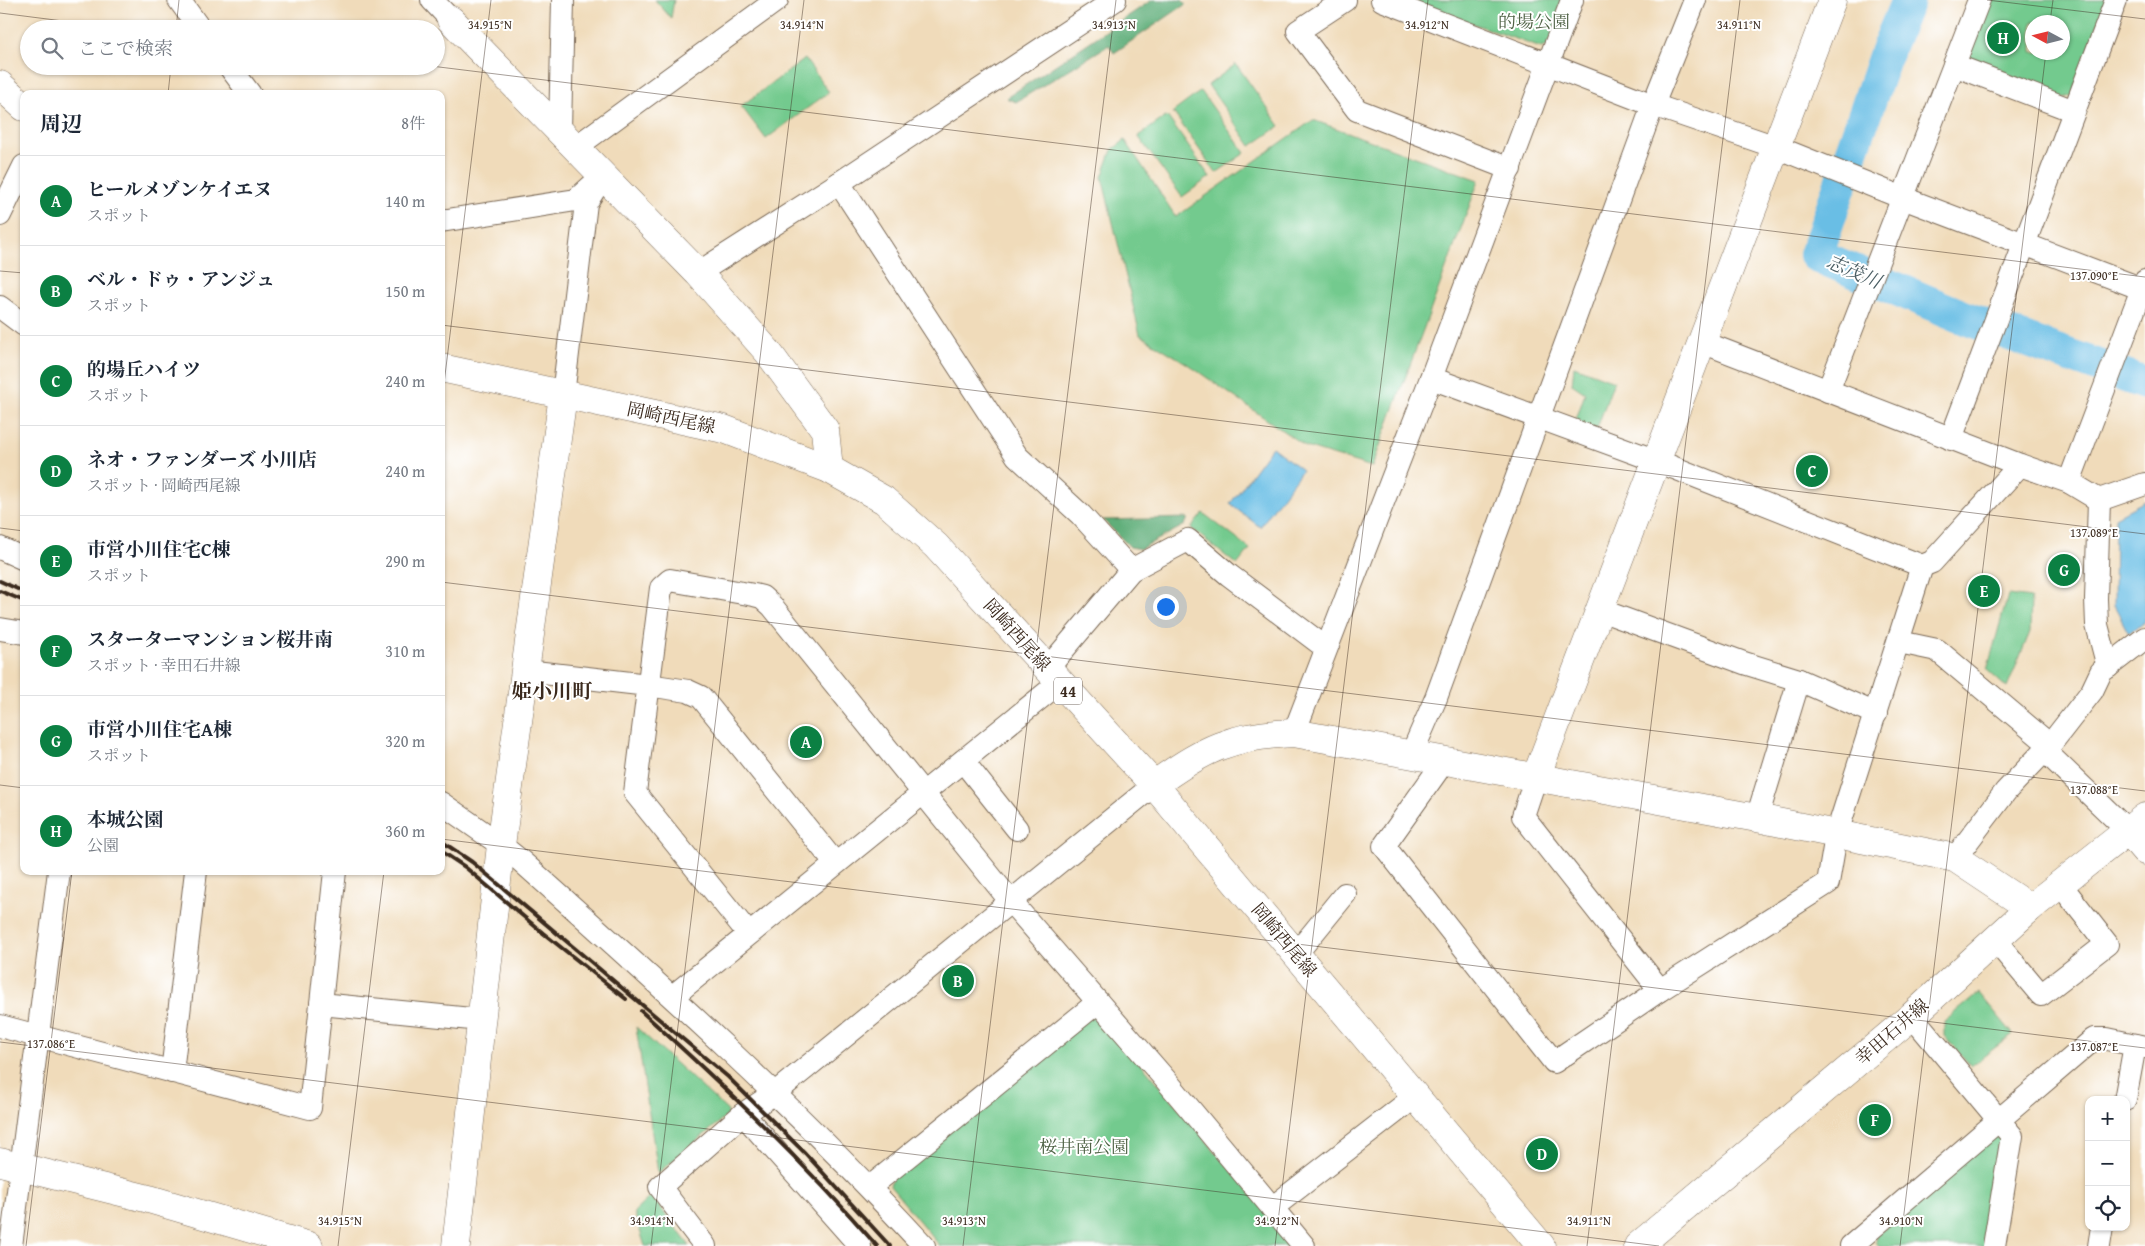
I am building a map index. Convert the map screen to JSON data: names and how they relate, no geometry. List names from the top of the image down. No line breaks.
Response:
{"streets":{"street":["岡崎西尾線","44","幸田石井線"]},"districts":["姫小川町"],"water":["志茂川"],"parks":["的場公園","桜井南公園"],"north":"left","page":{"pins":["H","C","G","E","A","B","F","D"],"search":"ここで検索","heading":["周辺","8件"],"list":[{"mark":"A","name":"ヒールメゾンケイエヌ","note":"スポット","value":"140 m"},{"mark":"B","name":"ベル・ドゥ・アンジュ","note":"スポット","value":"150 m"},{"mark":"C","name":"的場丘ハイツ","note":"スポット","value":"240 m"},{"mark":"D","name":"ネオ・ファンダーズ 小川店","note":"スポット · 岡崎西尾線","value":"240 m"},{"mark":"E","name":"市営小川住宅C棟","note":"スポット","value":"290 m"},{"mark":"F","name":"スターターマンション桜井南","note":"スポット · 幸田石井線","value":"310 m"},{"mark":"G","name":"市営小川住宅A棟","note":"スポット","value":"320 m"},{"mark":"H","name":"本城公園","note":"公園","value":"360 m"}],"map_buttons":["+","−"]},"coordinates":["34.915°N","34.914°N","34.913°N","34.912°N","34.911°N","137.090°E","137.089°E","137.088°E","137.086°E","137.087°E","34.910°N"]}
